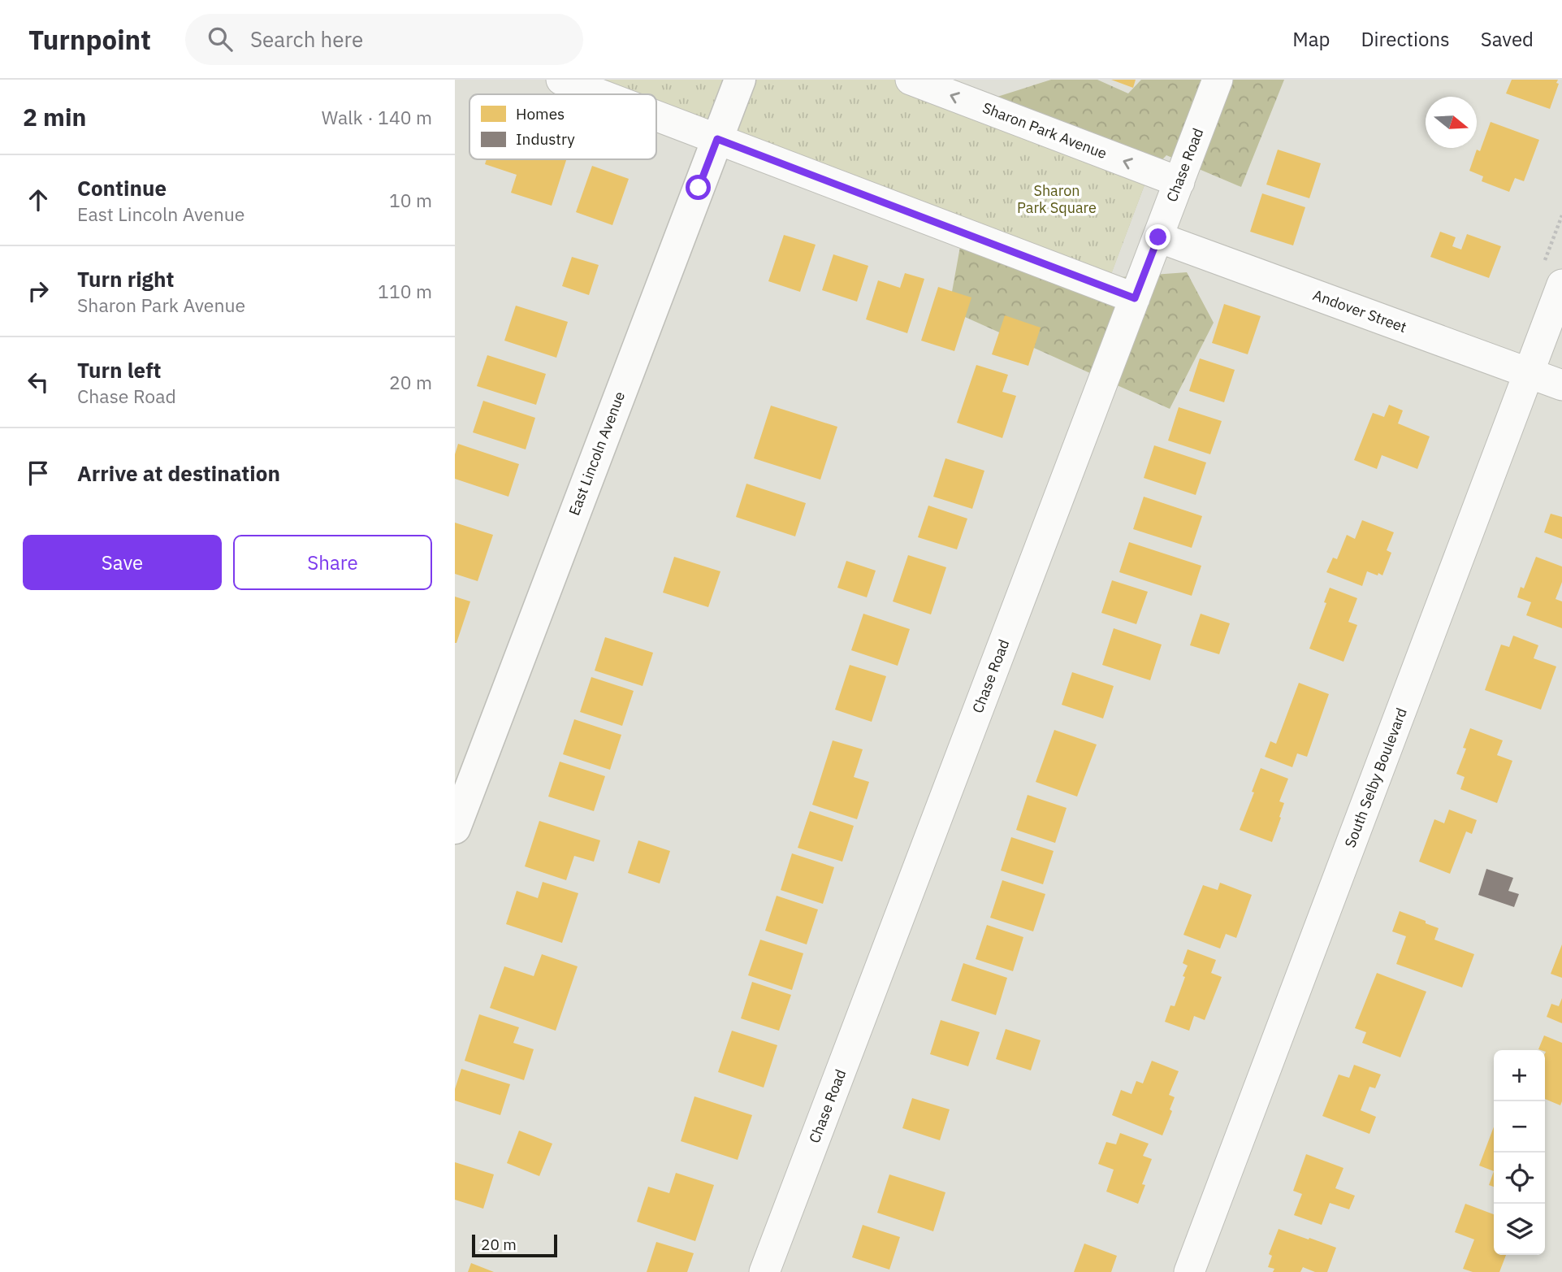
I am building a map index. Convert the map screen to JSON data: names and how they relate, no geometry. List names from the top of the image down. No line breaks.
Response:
{"streets":{"main road":["East Lincoln Avenue"],"street":["Sharon Park Avenue","Chase Road","Andover Street","South Selby Boulevard"]},"crossings":[["Sharon Park Avenue","Chase Road"],["Chase Road","Andover Street"],["Andover Street","South Selby Boulevard"]],"parks":["Sharon Park Square"],"legend":["Homes","Industry"],"scale_bar":"20 m","north":"right","page":{"header":"Turnpoint","search":"Search here","nav":["Map","Directions","Saved"],"heading":["2 min","Walk · 140 m"],"list":[["Continue","East Lincoln Avenue","10 m"],["Turn right","Sharon Park Avenue","110 m"],["Turn left","Chase Road","20 m"],"Arrive at destination"],"buttons":["Save","Share"],"map_buttons":["+","−"],"scale":"20 m"}}
